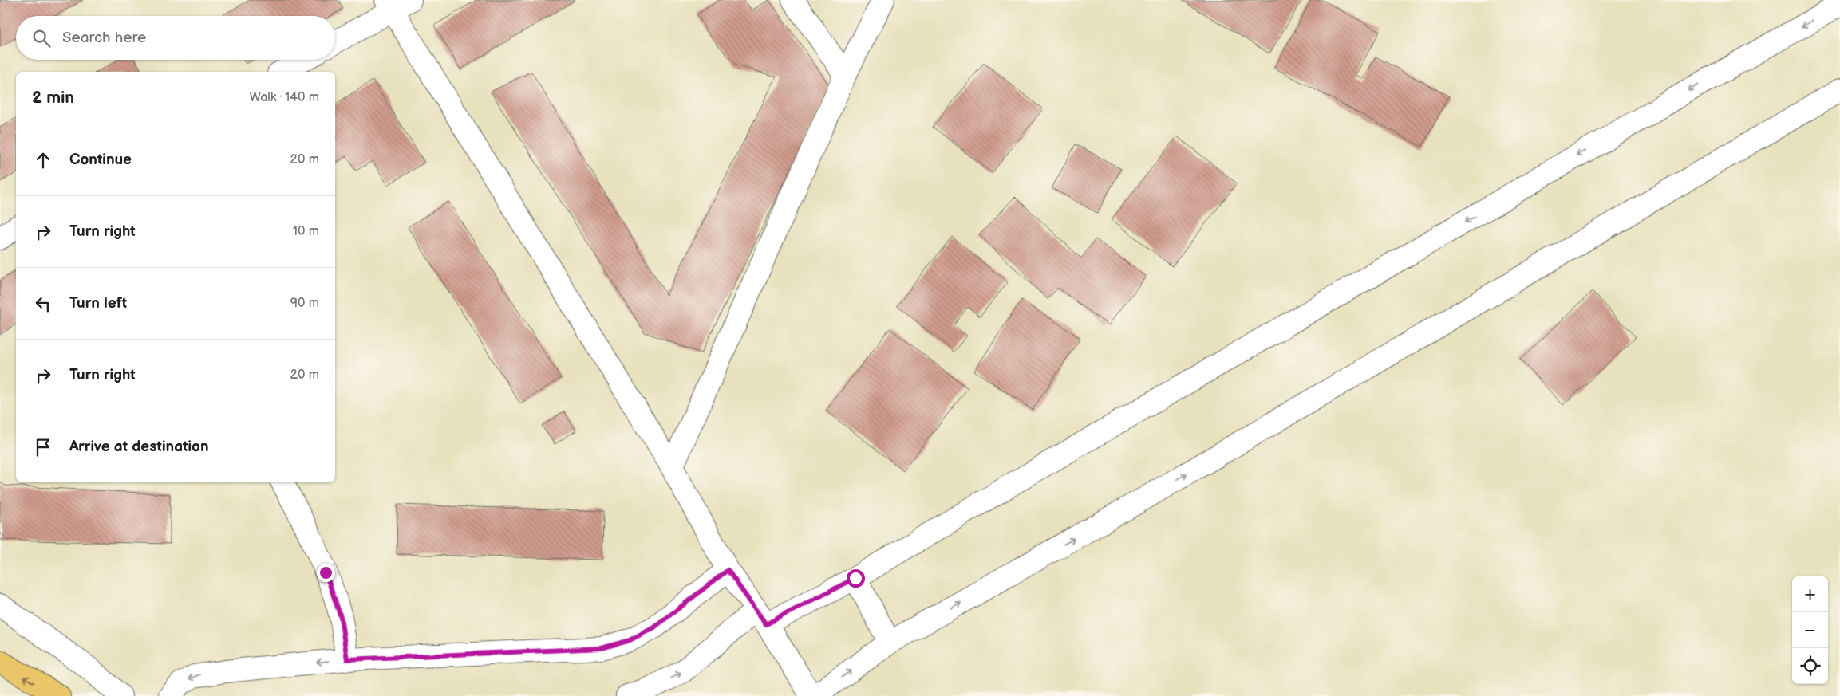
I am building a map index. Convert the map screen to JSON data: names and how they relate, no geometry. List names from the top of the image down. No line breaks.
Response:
{"page":{"search":"Search here","heading":["2 min","Walk · 140 m"],"list":[["Continue","20 m"],["Turn right","10 m"],["Turn left","90 m"],["Turn right","20 m"],"Arrive at destination"],"map_buttons":["+","−"]}}
